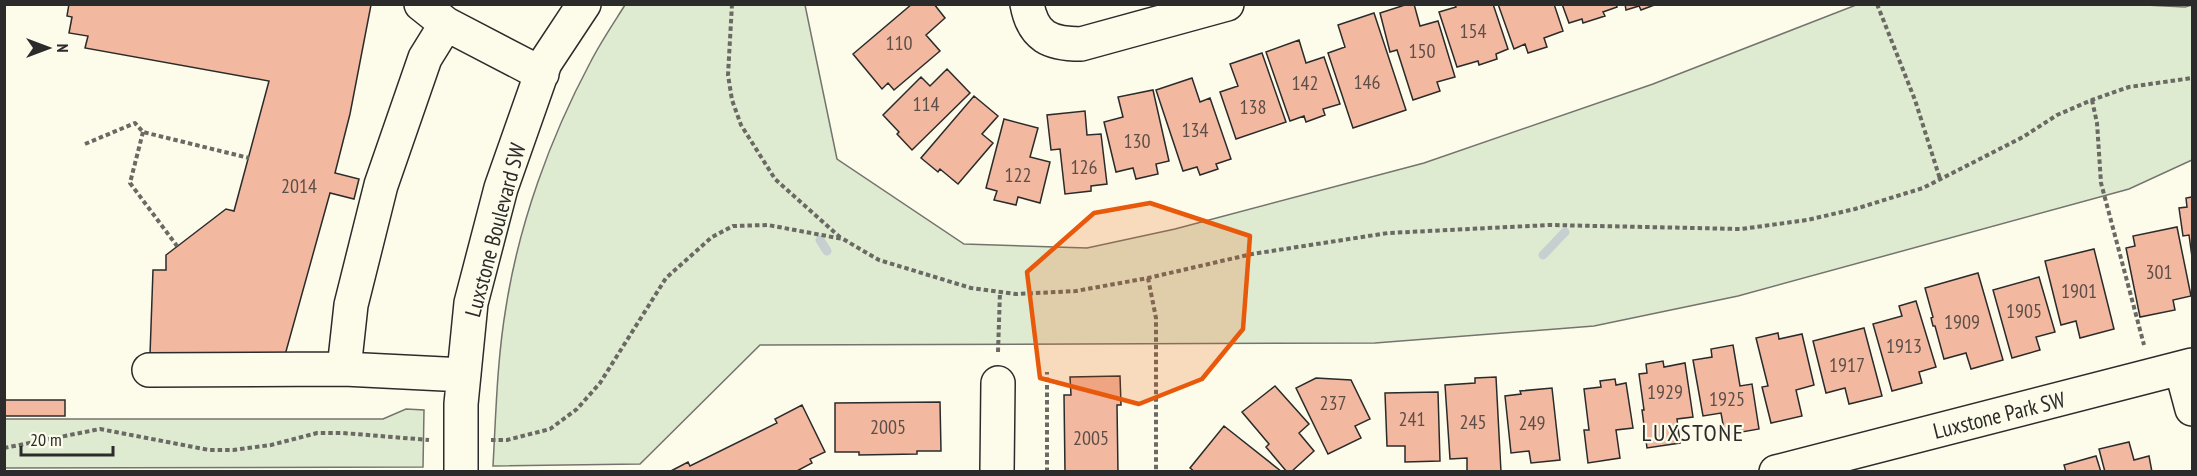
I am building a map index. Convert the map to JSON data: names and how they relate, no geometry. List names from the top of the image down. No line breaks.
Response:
{"streets":{"street":["Luxstone Boulevard SW","Luxstone Park SW"]},"districts":["LUXSTONE"],"house_numbers":["154","110","150","146","142","114","138","134","130","126","122","2014","301","1901","1905","1909","1913","1917","1929","1925","237","241","245","249","2005","2005"],"scale_bar":"20 m","north":"right"}
